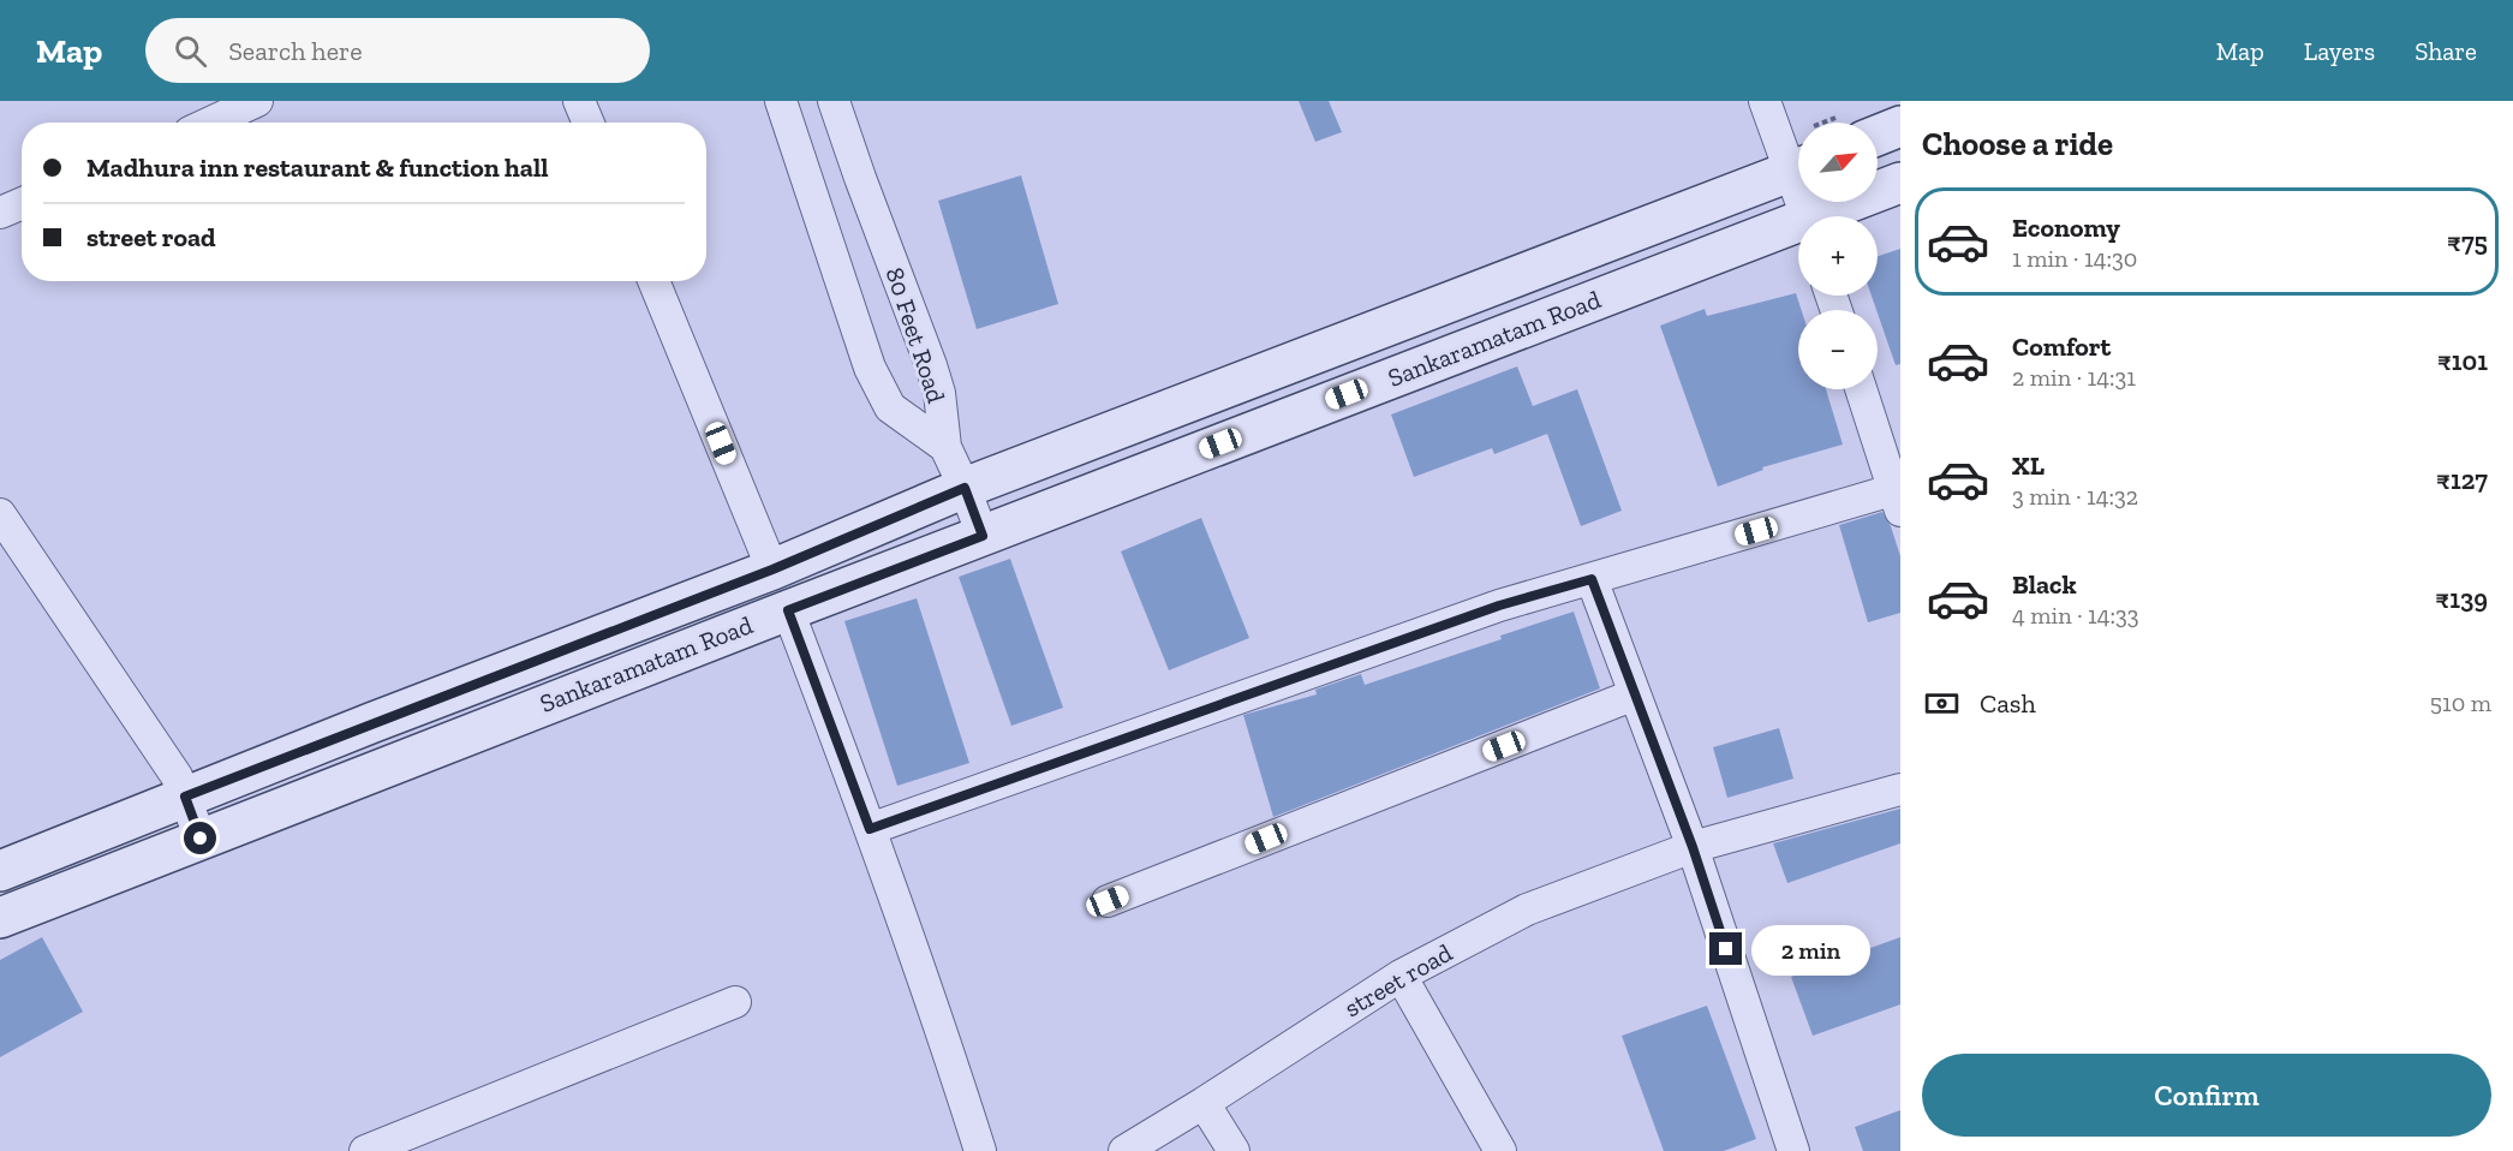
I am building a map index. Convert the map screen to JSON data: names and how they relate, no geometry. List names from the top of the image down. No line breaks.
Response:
{"streets":{"main road":["Sankaramatam Road"],"street":["80 Feet Road","street road"]},"north":"top right","page":{"header":"Map","search":"Search here","nav":["Map","Layers","Share"],"heading":"Choose a ride","map_buttons":["+","−"],"banner":["Madhura inn restaurant & function hall","street road"],"list":[{"name":"Economy","note":"1 min · 14:30","value":"₹75"},{"name":"Comfort","note":"2 min · 14:31","value":"₹101"},{"name":"XL","note":"3 min · 14:32","value":"₹127"},{"name":"Black","note":"4 min · 14:33","value":"₹139"}],"pay":["Cash","510 m"],"bubble":"2 min","buttons":"Confirm"}}
